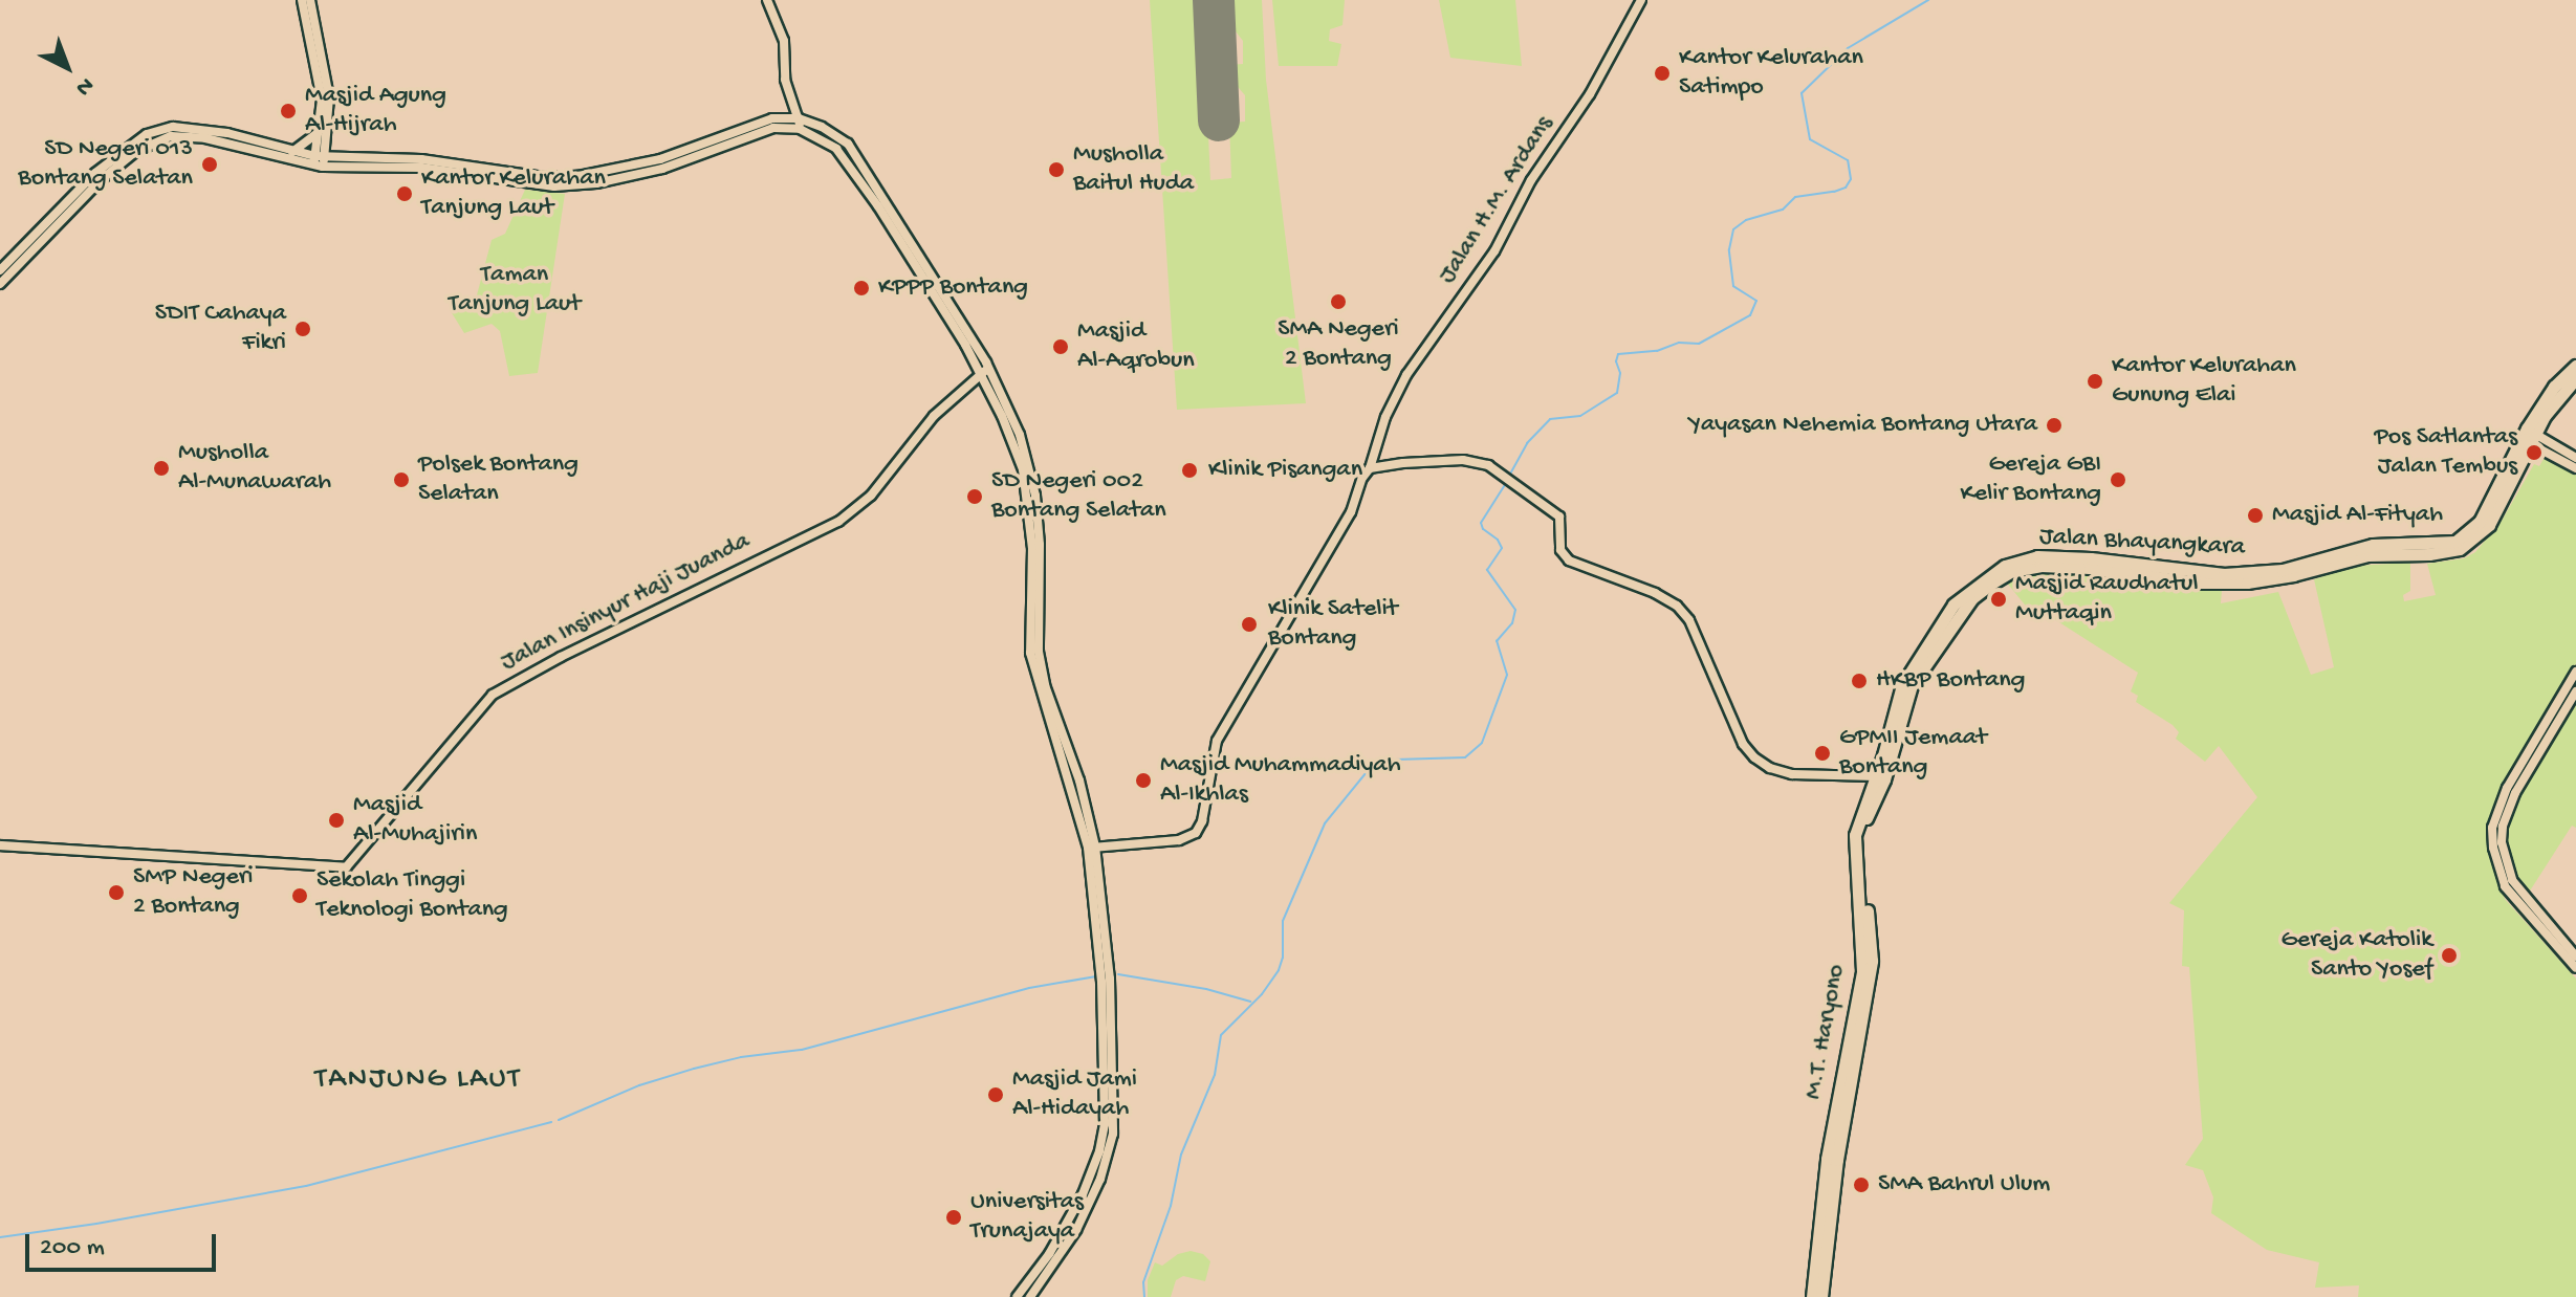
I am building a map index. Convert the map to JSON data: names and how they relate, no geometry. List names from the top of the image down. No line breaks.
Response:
{"streets":{"main road":["Jalan Bhayangkara","M.T. Haryono"],"street":["Jalan H.M. Ardans","Jalan Insinyur Haji Juanda"]},"crossings":[["Jalan Bhayangkara","M.T. Haryono"]],"districts":["TANJUNG LAUT"],"parks":["Taman Tanjung Laut"],"places":["Kantor Kelurahan Satimpo","Masjid Agung Al-Hijrah","SD Negeri 013 Bontang Selatan","Musholla Baitul Huda","Kantor Kelurahan Tanjung Laut","KPPP Bontang","SMA Negeri 2 Bontang","SDIT Cahaya Fikri","Masjid Al-Aqrobun","Kantor Kelurahan Gunung Elai","Yayasan Nehemia Bontang Utara","Pos Satlantas Jalan Tembus","Musholla Al-Munawarah","Klinik Pisangan","Polsek Bontang Selatan","Gereja GBI Kelir Bontang","SD Negeri 002 Bontang Selatan","Masjid Al-Fityah","Masjid Raudhatul Muttaqin","Klinik Satelit Bontang","HKBP Bontang","GPMII Jemaat Bontang","Masjid Muhammadiyah Al-Ikhlas","Masjid Al-Muhajirin","SMP Negeri 2 Bontang","Sekolah Tinggi Teknologi Bontang","Gereja Katolik Santo Yosef","Masjid Jami Al-Hidayah","SMA Bahrul Ulum","Universitas Trunajaya"],"scale_bar":"200 m","north":"bottom right"}
